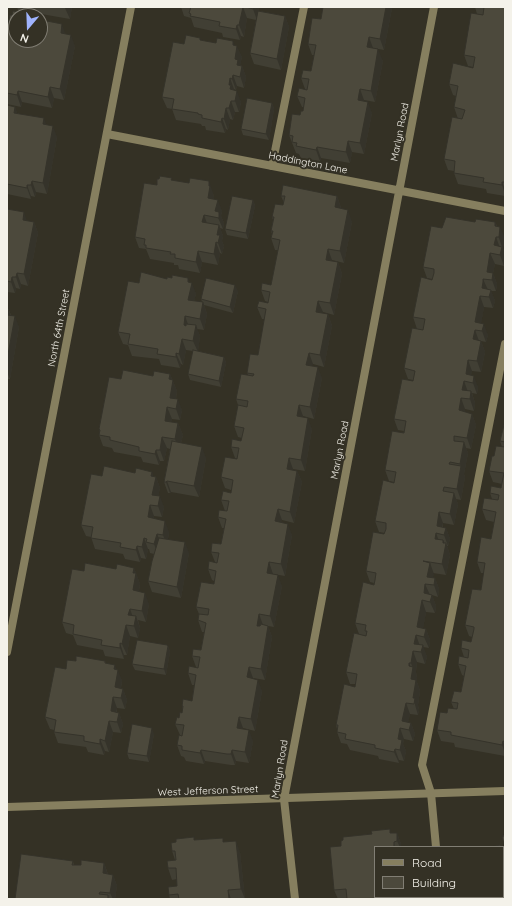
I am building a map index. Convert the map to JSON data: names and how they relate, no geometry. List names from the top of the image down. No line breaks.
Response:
{"streets":{"street":["Marlyn Road","Haddington Lane","North 64th Street","West Jefferson Street"]},"crossings":[["Marlyn Road","Haddington Lane"],["Marlyn Road","West Jefferson Street"],["Haddington Lane","North 64th Street"]],"legend":["Road","Building"],"north":"bottom"}
